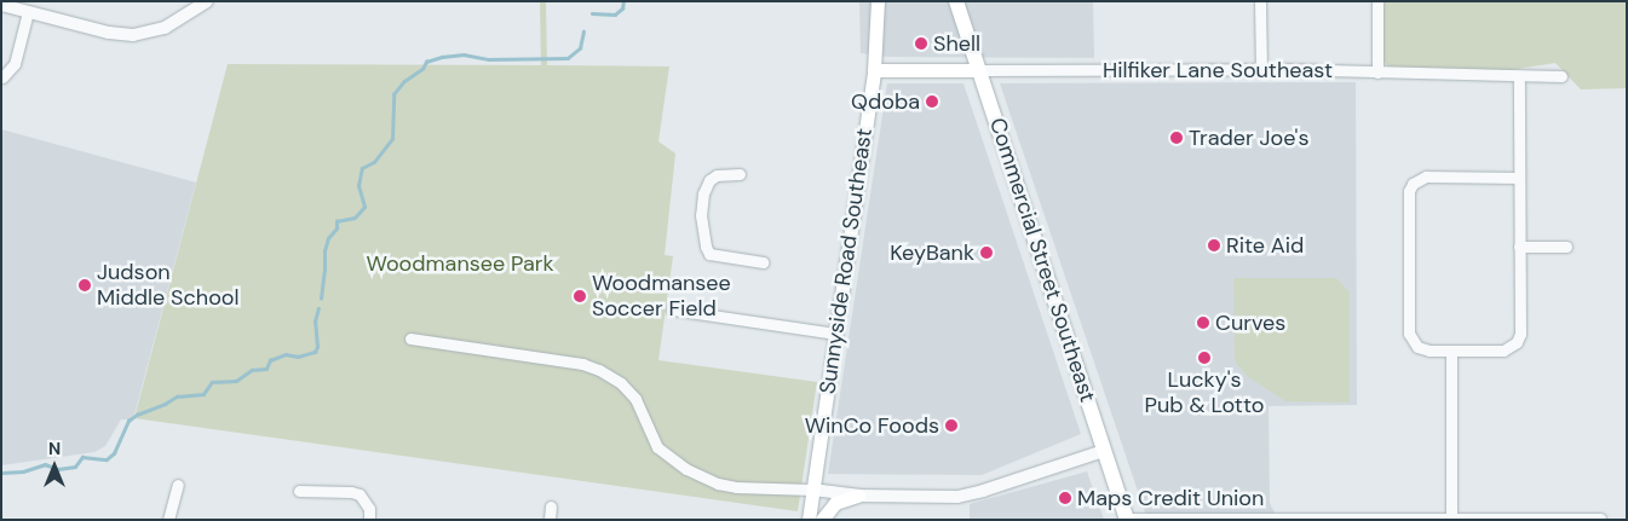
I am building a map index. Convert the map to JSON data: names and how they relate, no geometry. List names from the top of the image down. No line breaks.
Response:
{"streets":{"main road":["Hilfiker Lane Southeast","Commercial Street Southeast","Sunnyside Road Southeast"]},"crossings":[["Hilfiker Lane Southeast","Commercial Street Southeast"],["Hilfiker Lane Southeast","Sunnyside Road Southeast"]],"parks":["Woodmansee Park"],"places":["Shell","Qdoba","Trader Joe's","Rite Aid","KeyBank","Judson Middle School","Woodmansee Soccer Field","Curves","Lucky's Pub & Lotto","WinCo Foods","Maps Credit Union"],"north":"top"}
